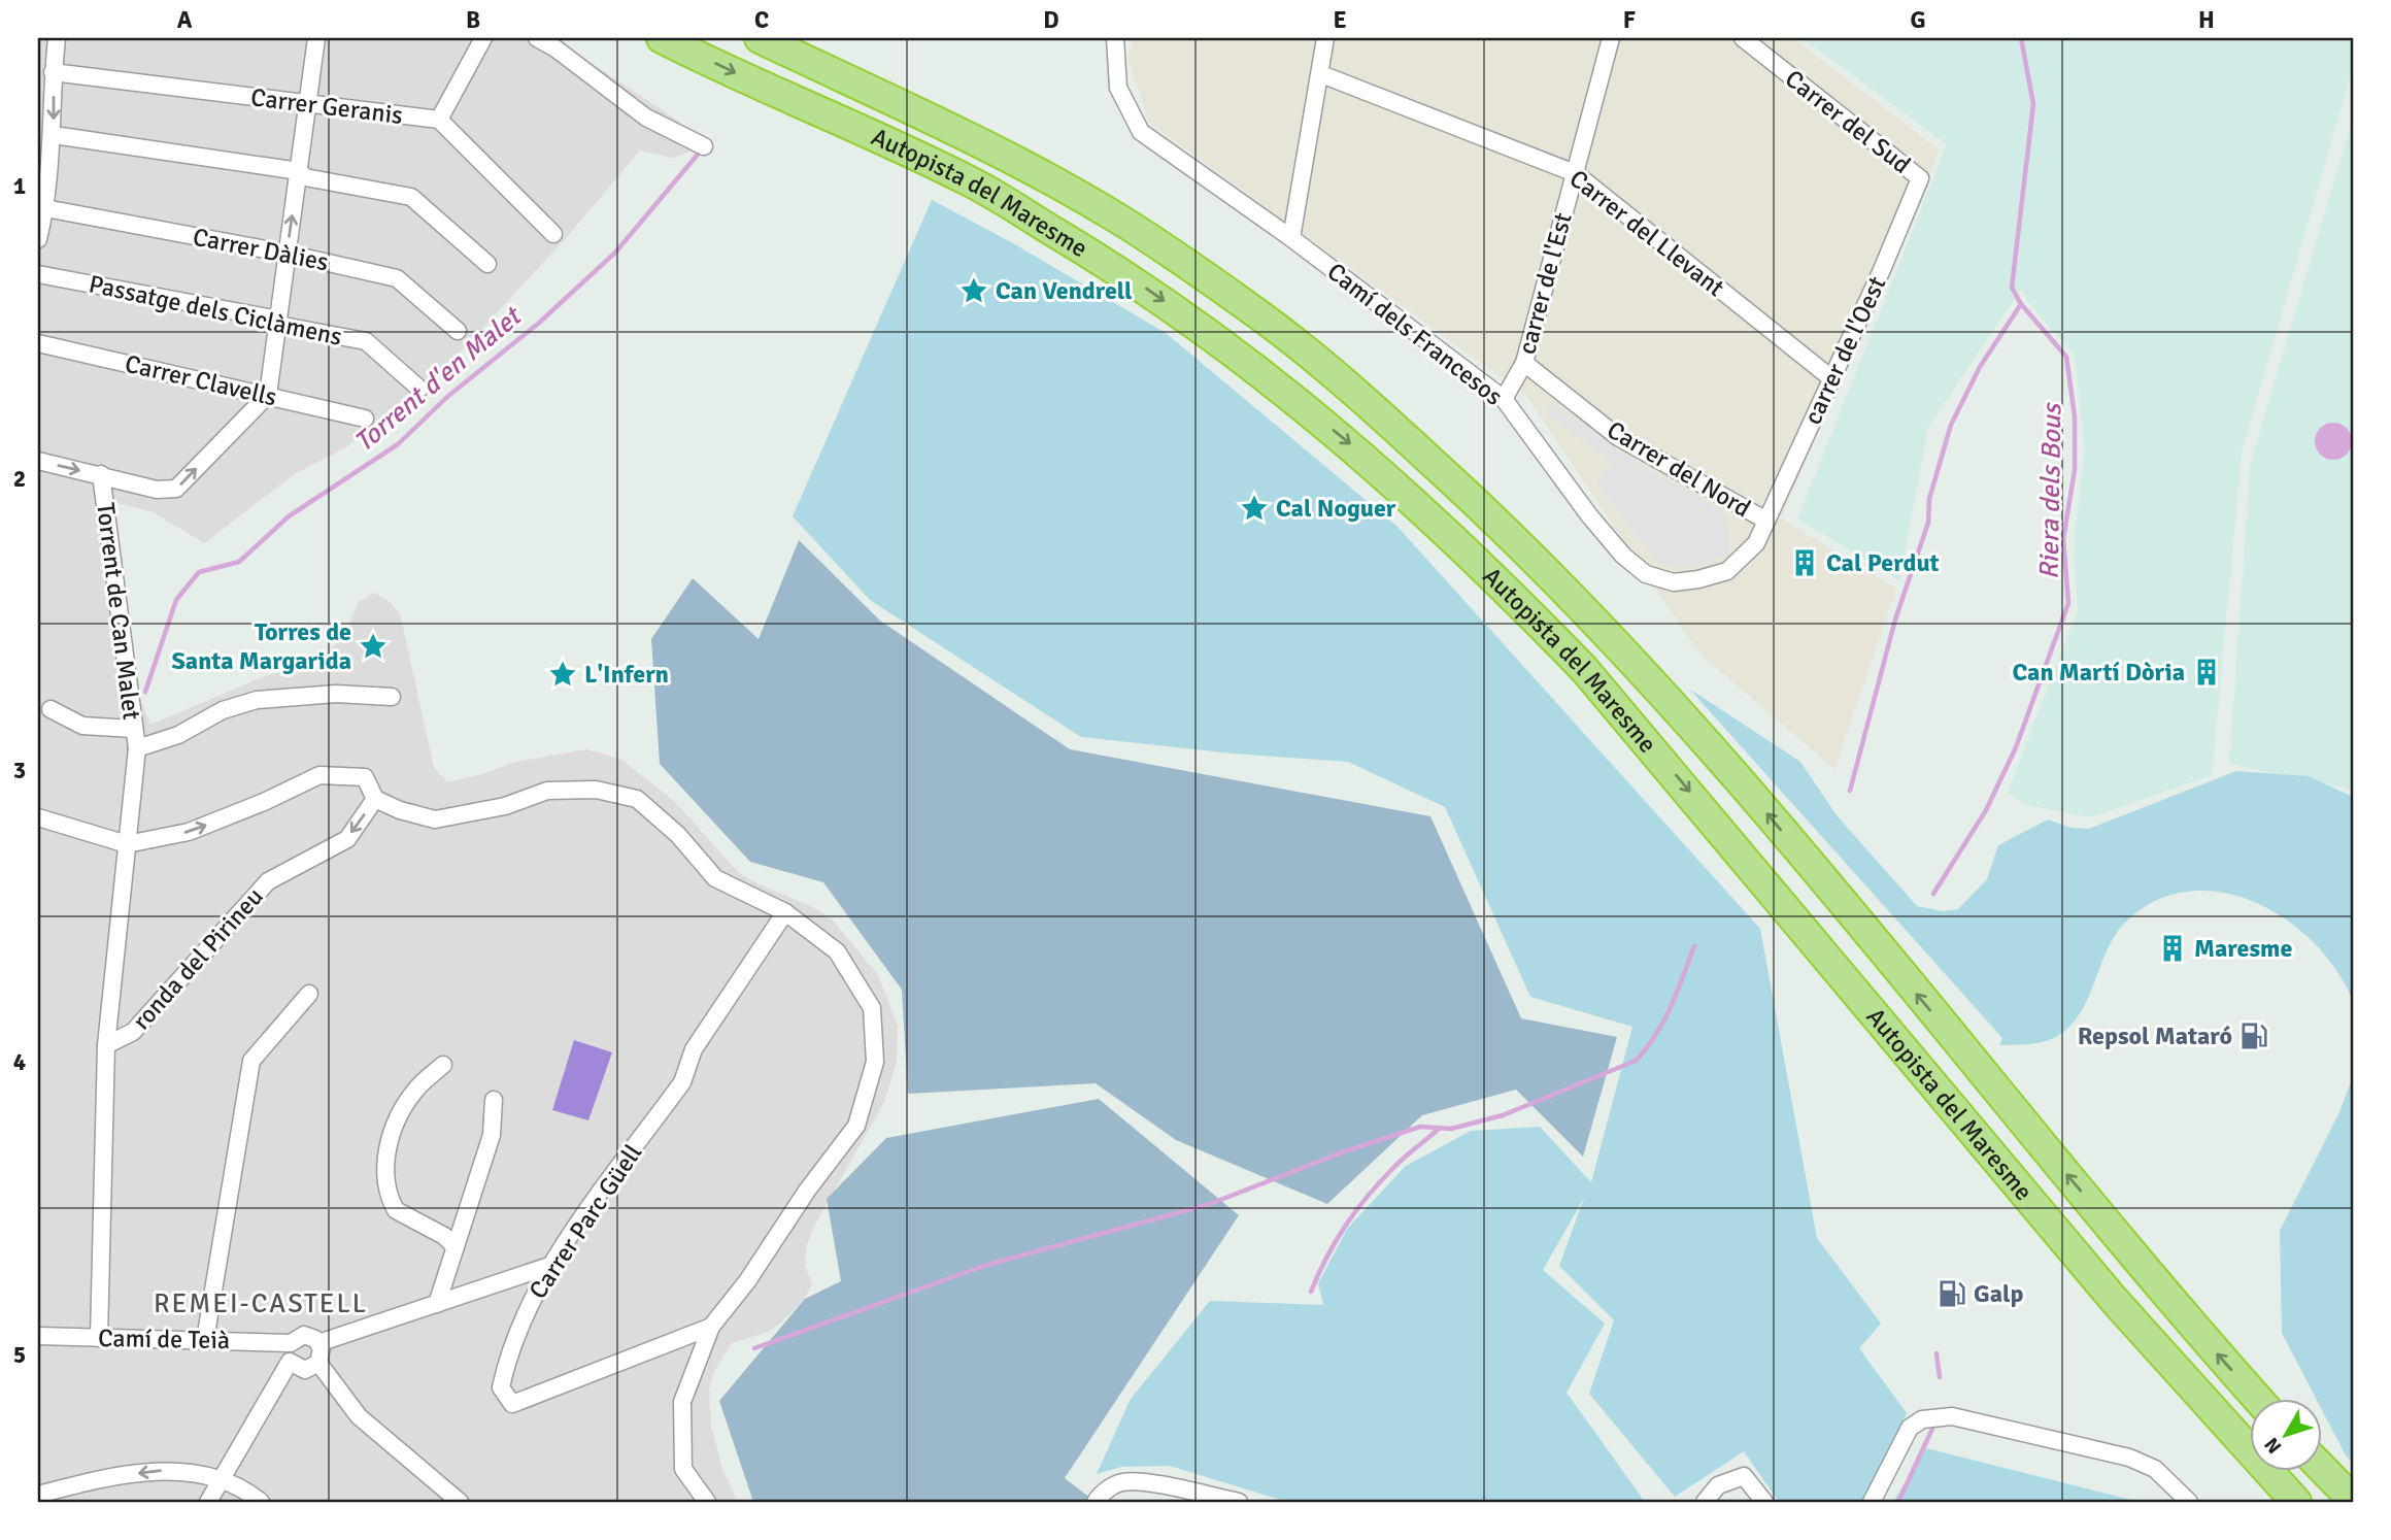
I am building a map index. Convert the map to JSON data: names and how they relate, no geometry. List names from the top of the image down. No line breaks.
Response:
{"streets":{"highway":["Autopista del Maresme"],"street":["Carrer Geranis","Carrer del Sud","Carrer del Llevant","Carrer Dàlies","carrer de l'Est","Passatge dels Ciclàmens","Camí dels Francesos","carrer de l'Oest","Carrer Clavells","Carrer del Nord","Torrent de Can Malet","ronda del Pirineu","Carrer Parc Güell","Camí de Teià"]},"crossings":[["Carrer del Sud","carrer de l'Oest"],["Carrer del Llevant","carrer de l'Est"],["Carrer del Llevant","carrer de l'Oest"],["carrer de l'Est","Camí dels Francesos"],["carrer de l'Est","Carrer del Nord"],["Camí dels Francesos","carrer de l'Oest"],["Camí dels Francesos","Carrer del Nord"],["carrer de l'Oest","Carrer del Nord"],["Torrent de Can Malet","ronda del Pirineu"],["ronda del Pirineu","Camí de Teià"]],"one_way":["ronda del Pirineu"],"districts":["REMEI-CASTELL"],"water":["Torrent d'en Malet","Riera dels Bous"],"places":{"place":["Can Vendrell","Cal Noguer","Torres de Santa Margarida","L'Infern"],"building":["Cal Perdut","Can Martí Dòria","Maresme"],"fuel station":["Repsol Mataró","Galp"]},"north":"bottom left","grid":{"columns":["A","B","C","D","E","F","G","H"],"rows":["1","2","3","4","5"]}}
